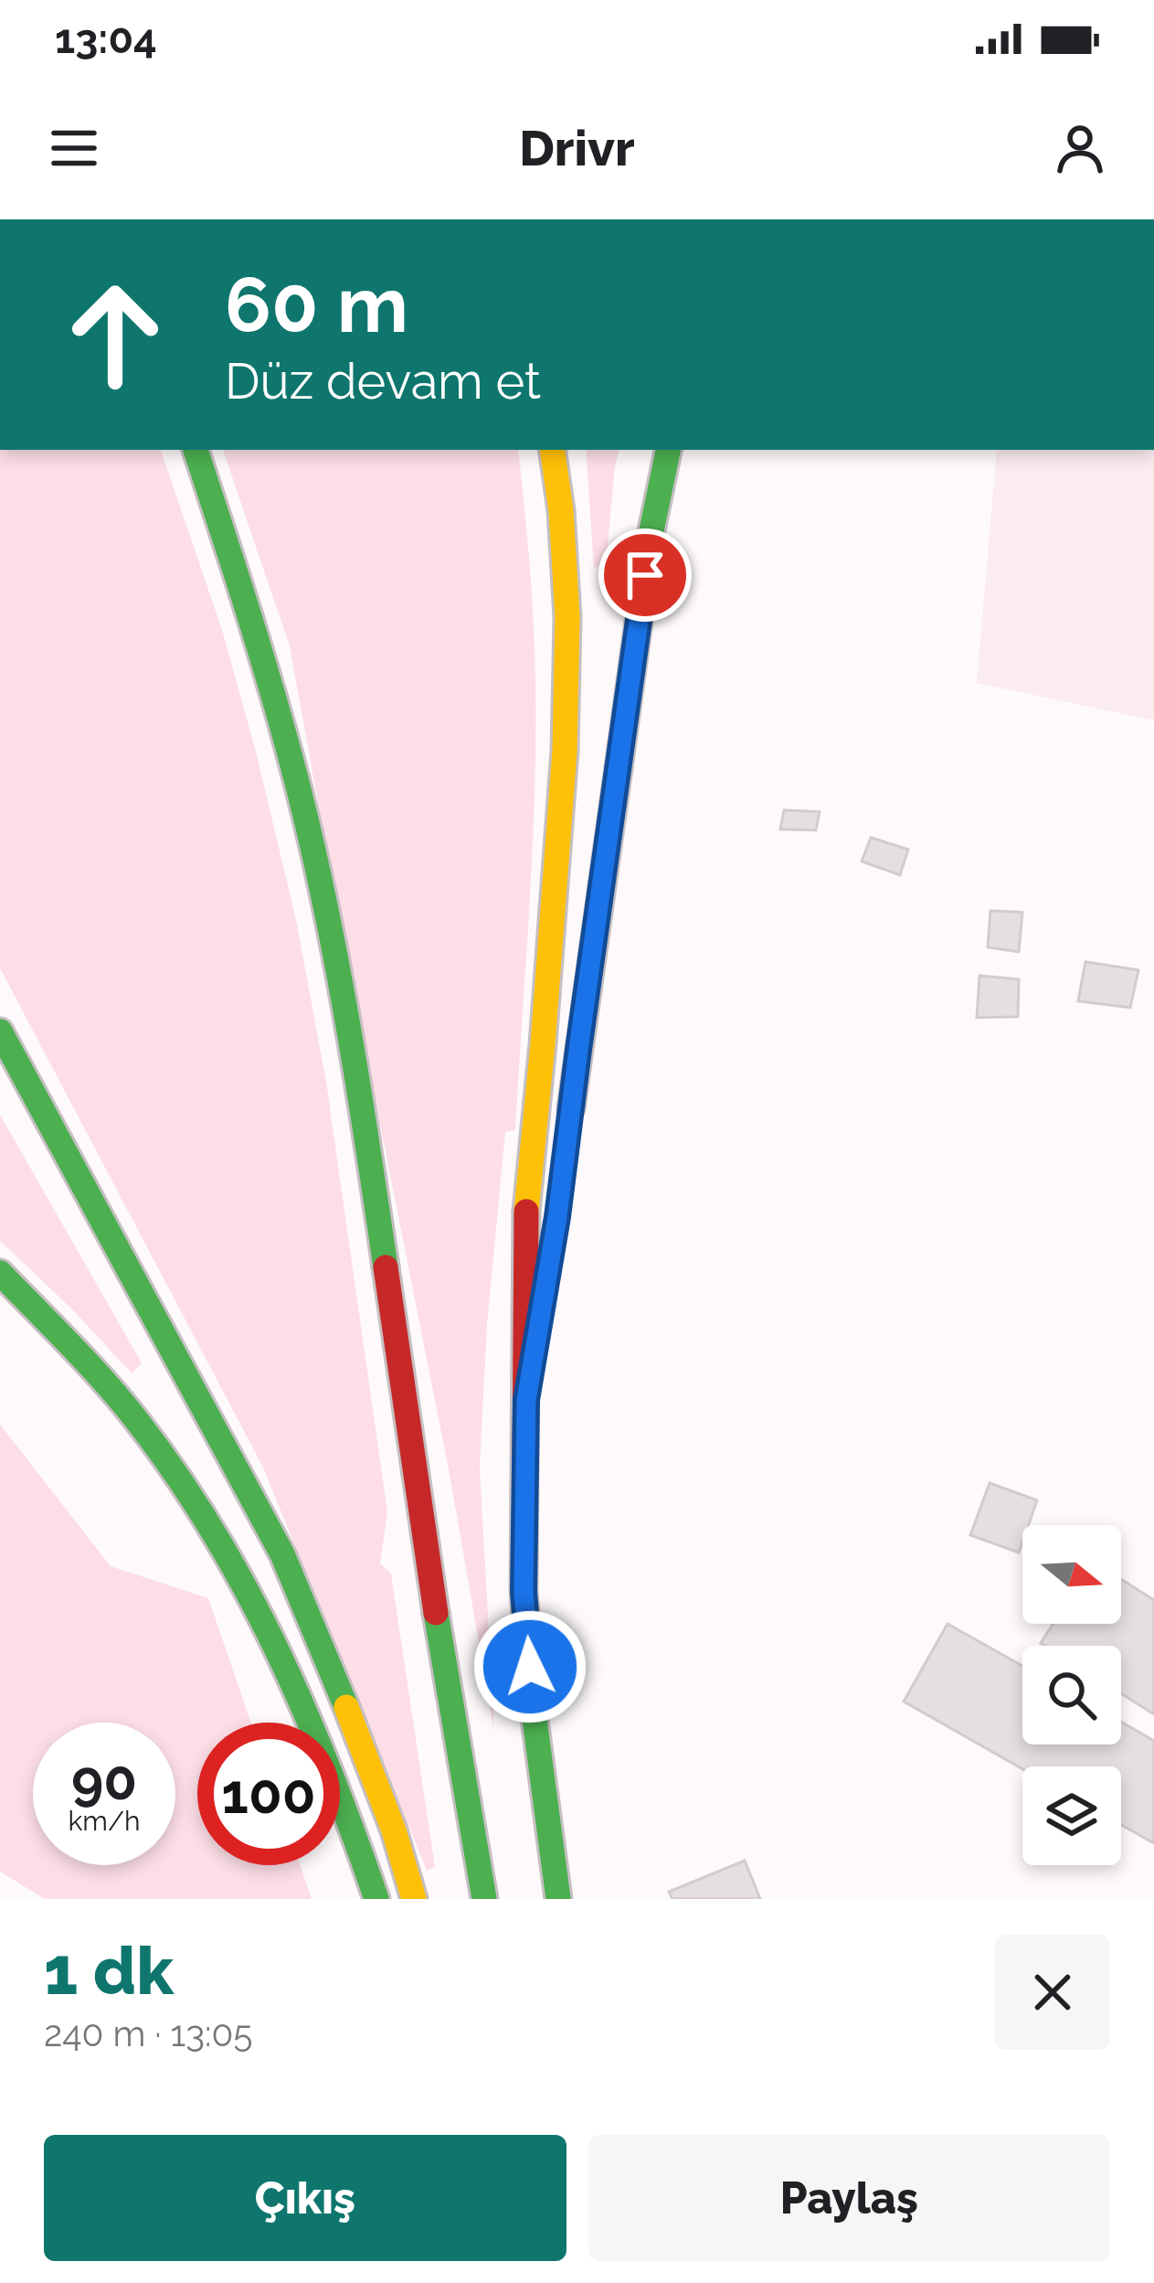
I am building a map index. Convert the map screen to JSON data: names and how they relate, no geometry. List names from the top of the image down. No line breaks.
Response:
{"north":"right","page":{"status":"13:04","header":"Drivr","turn":["60 m","Düz devam et"],"speed":"90 km/h","limit":"100","heading":["1 dk","240 m · 13:05"],"buttons":["Çıkış","Paylaş"]}}
